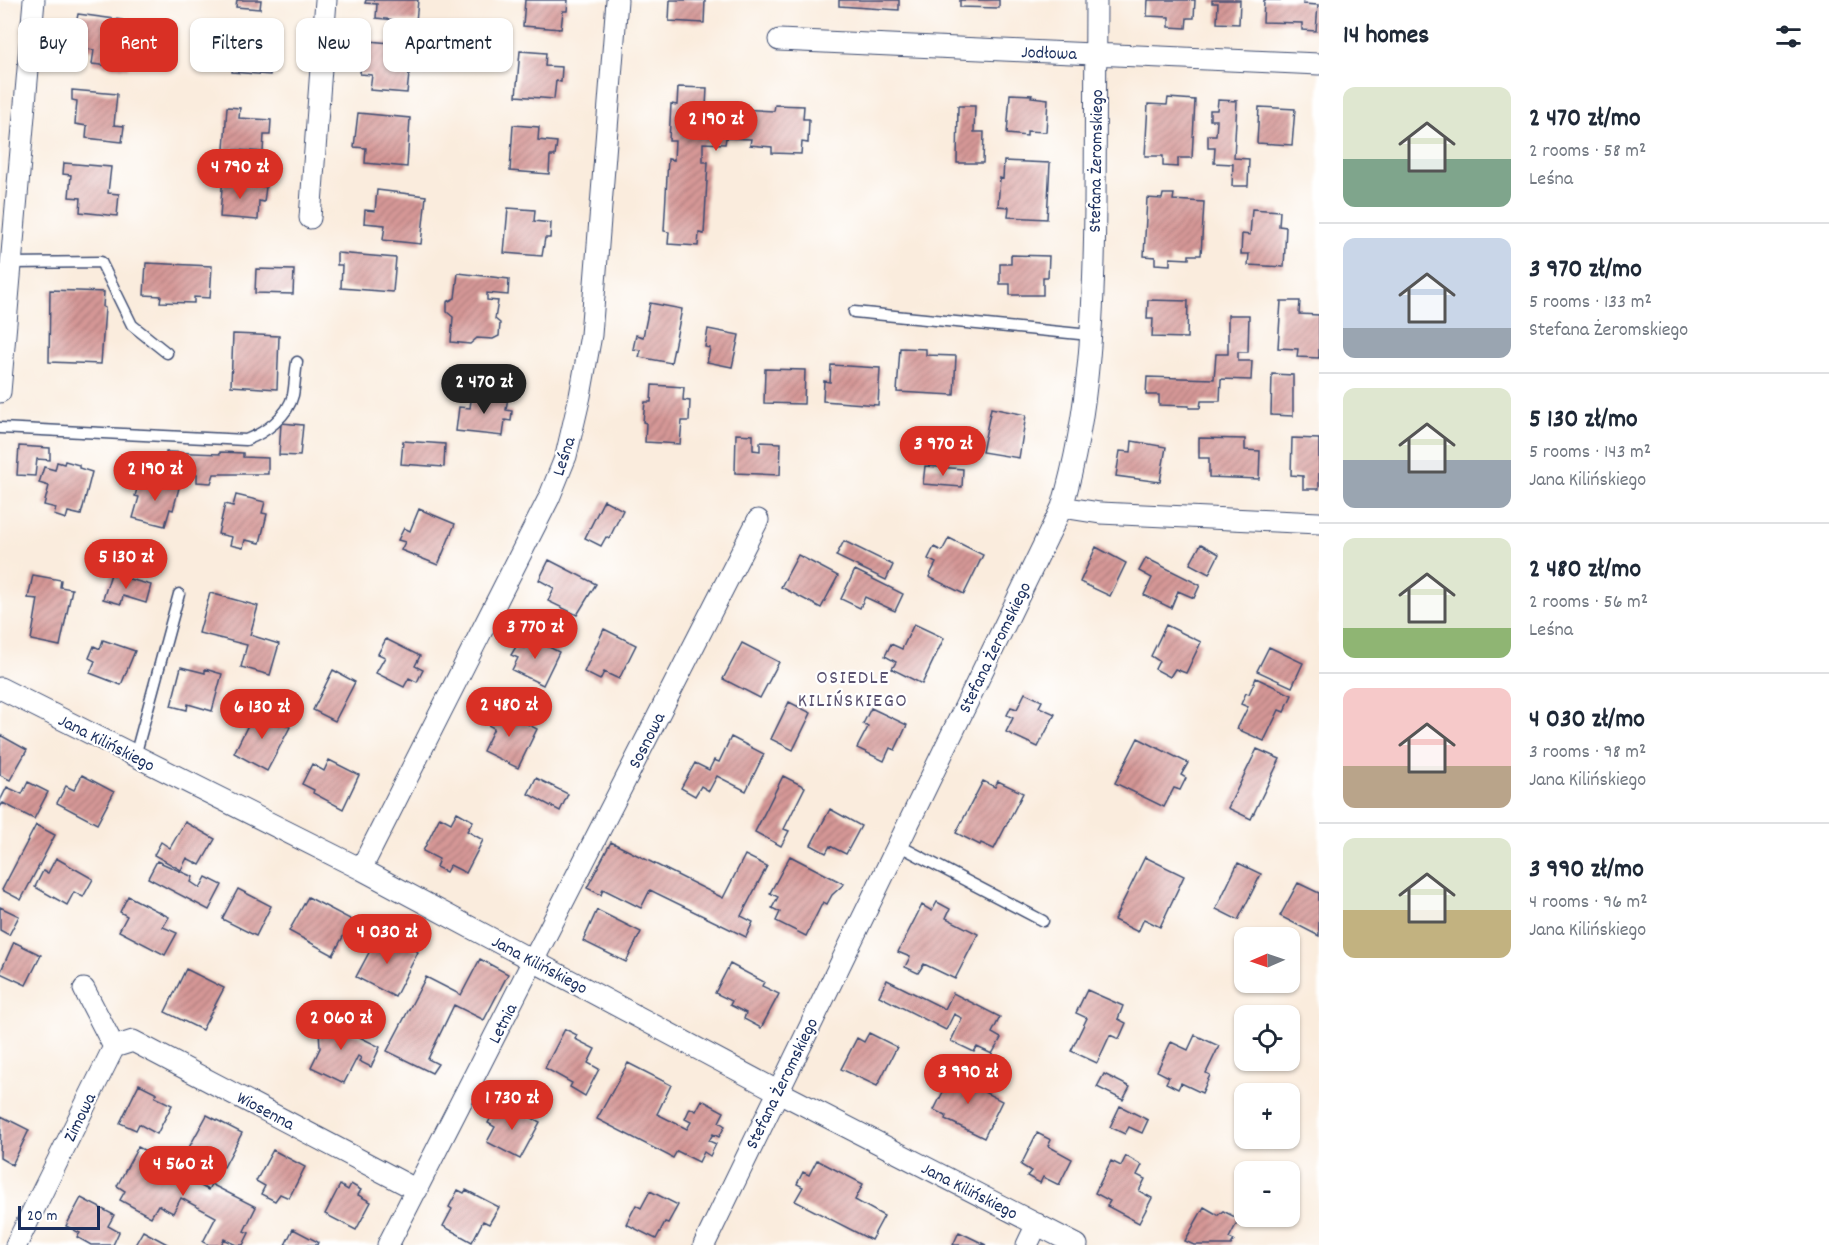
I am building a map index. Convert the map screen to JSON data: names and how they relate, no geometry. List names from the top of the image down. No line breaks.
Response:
{"streets":{"street":["Jodłowa","Stefana Żeromskiego","Leśna","Sosnowa","Jana Kilińskiego","Letnia","Wiosenna","Zimowa"]},"crossings":[["Jodłowa","Stefana Żeromskiego"],["Stefana Żeromskiego","Jana Kilińskiego"],["Leśna","Jana Kilińskiego"],["Sosnowa","Jana Kilińskiego"],["Sosnowa","Letnia"],["Jana Kilińskiego","Letnia"],["Letnia","Wiosenna"],["Wiosenna","Zimowa"]],"districts":["OSIEDLE KILIŃSKIEGO"],"scale_bar":"20 m","north":"left","page":{"heading":"14 homes","chip":["Buy","Rent","Filters","New","Apartment"],"list":[{"name":"2 470 zł/mo","note":"2 rooms · 58 m² · Leśna"},{"name":"3 970 zł/mo","note":"5 rooms · 133 m² · Stefana Żeromskiego"},{"name":"5 130 zł/mo","note":"5 rooms · 143 m² · Jana Kilińskiego"},{"name":"2 480 zł/mo","note":"2 rooms · 56 m² · Leśna"},{"name":"4 030 zł/mo","note":"3 rooms · 98 m² · Jana Kilińskiego"},{"name":"3 990 zł/mo","note":"4 rooms · 96 m² · Jana Kilińskiego"}],"price":["2 190 zł","4 790 zł","2 470 zł","3 970 zł","2 190 zł","5 130 zł","3 770 zł","2 480 zł","6 130 zł","4 030 zł","2 060 zł","3 990 zł","1 730 zł","4 560 zł"],"map_buttons":["+","−"],"scale":"20 m"}}
